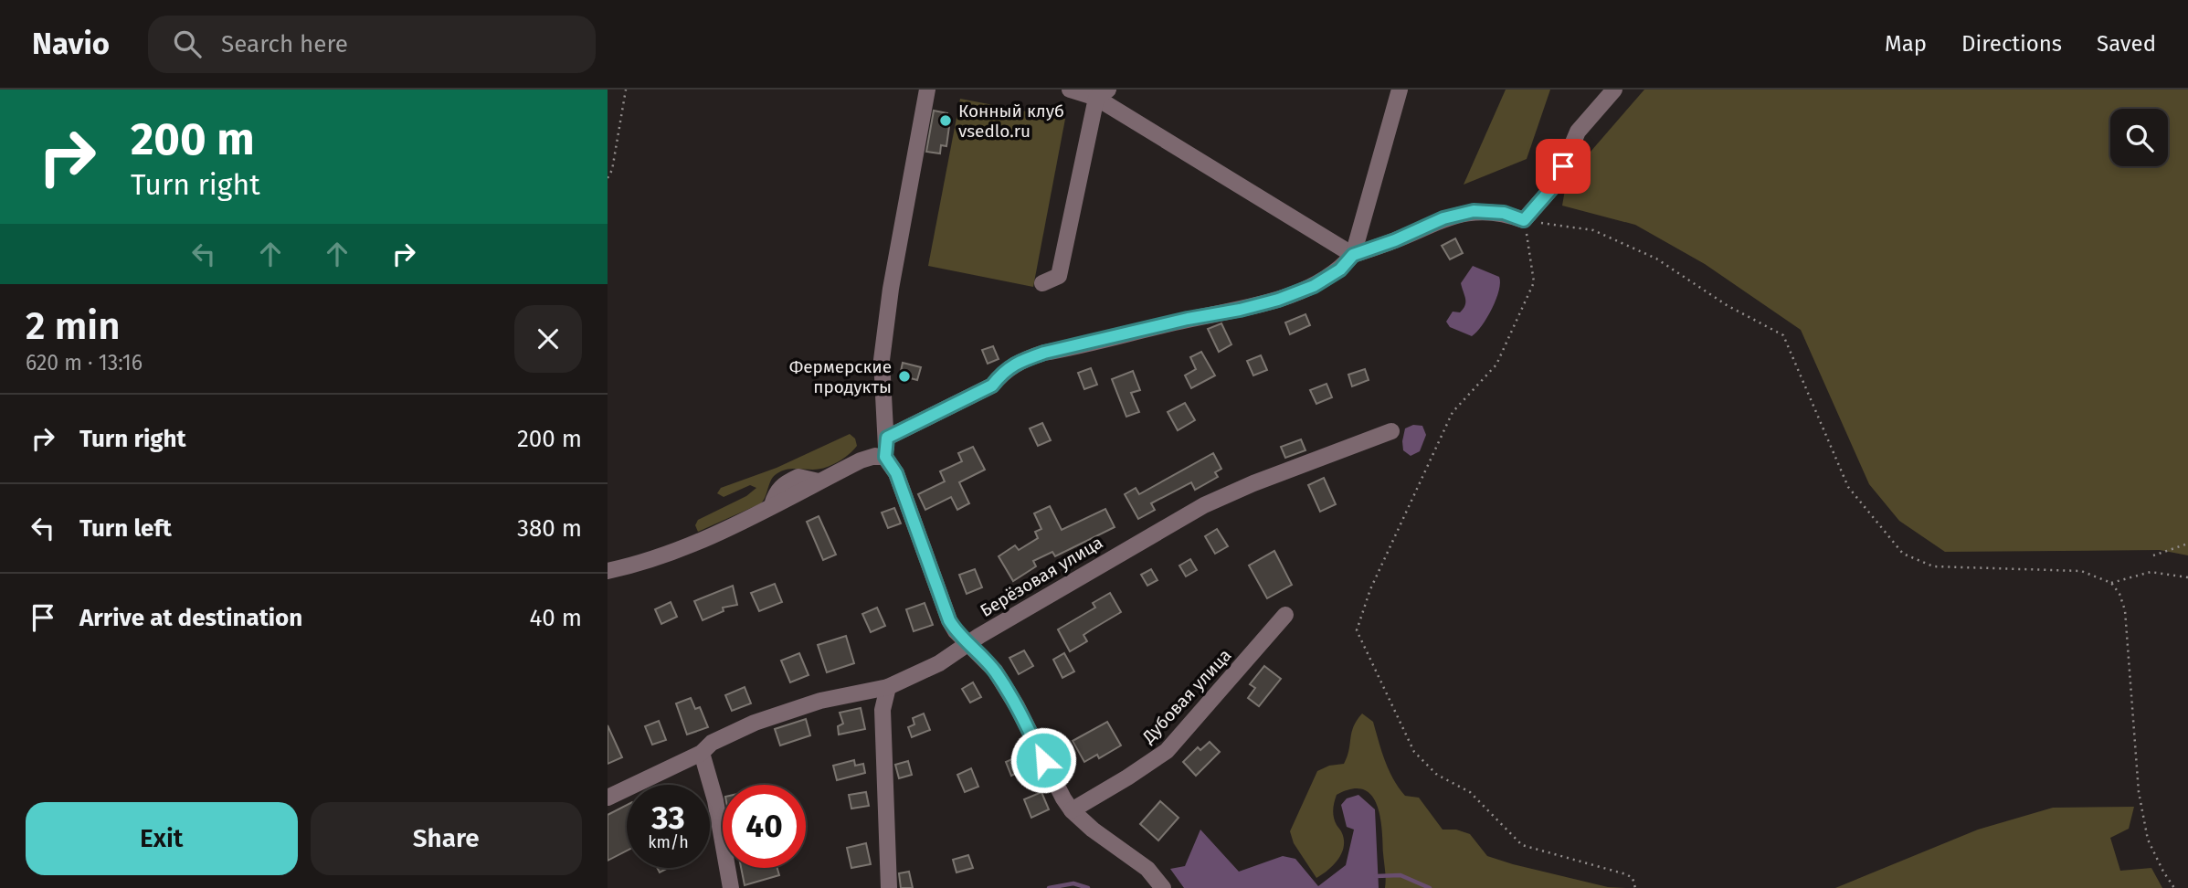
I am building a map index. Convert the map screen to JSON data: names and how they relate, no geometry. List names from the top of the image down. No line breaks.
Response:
{"streets":{"street":["Берёзовая улица","Дубовая улица"]},"places":["Конный клуб vsedlo.ru","Фермерские продукты"],"page":{"header":"Navio","search":"Search here","nav":["Map","Directions","Saved"],"turn":["200 m","Turn right"],"heading":["2 min","620 m · 13:16"],"list":[{"name":"Turn right","value":"200 m"},{"name":"Turn left","value":"380 m"},{"name":"Arrive at destination","value":"40 m"}],"speed":"33 km/h","limit":"40","buttons":["Exit","Share"]}}
